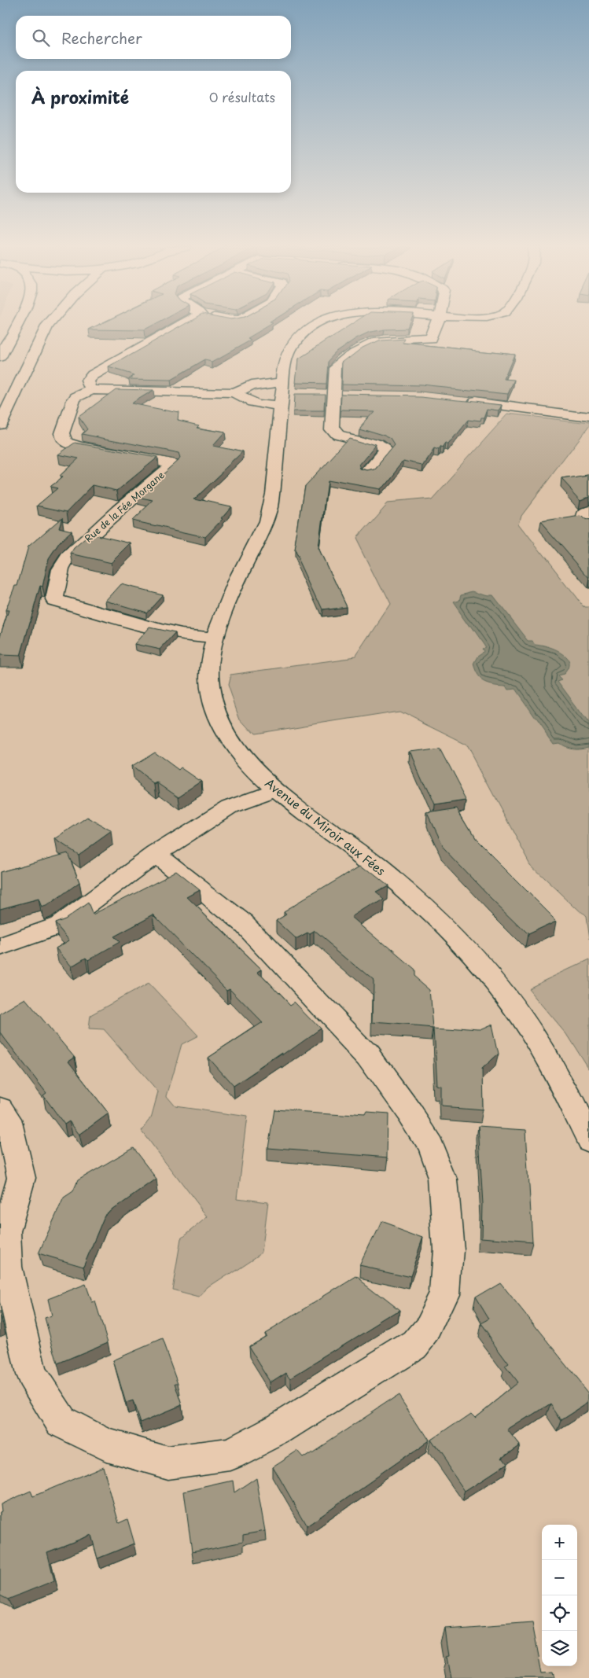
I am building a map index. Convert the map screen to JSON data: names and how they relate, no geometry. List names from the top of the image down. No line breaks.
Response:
{"streets":{"street":["Rue de la Fée Morgane","Avenue du Miroir aux Fées"]},"crossings":[["Rue de la Fée Morgane","Avenue du Miroir aux Fées"]],"page":{"search":"Rechercher","heading":["À proximité","0 résultats"],"map_buttons":["+","−"]}}
